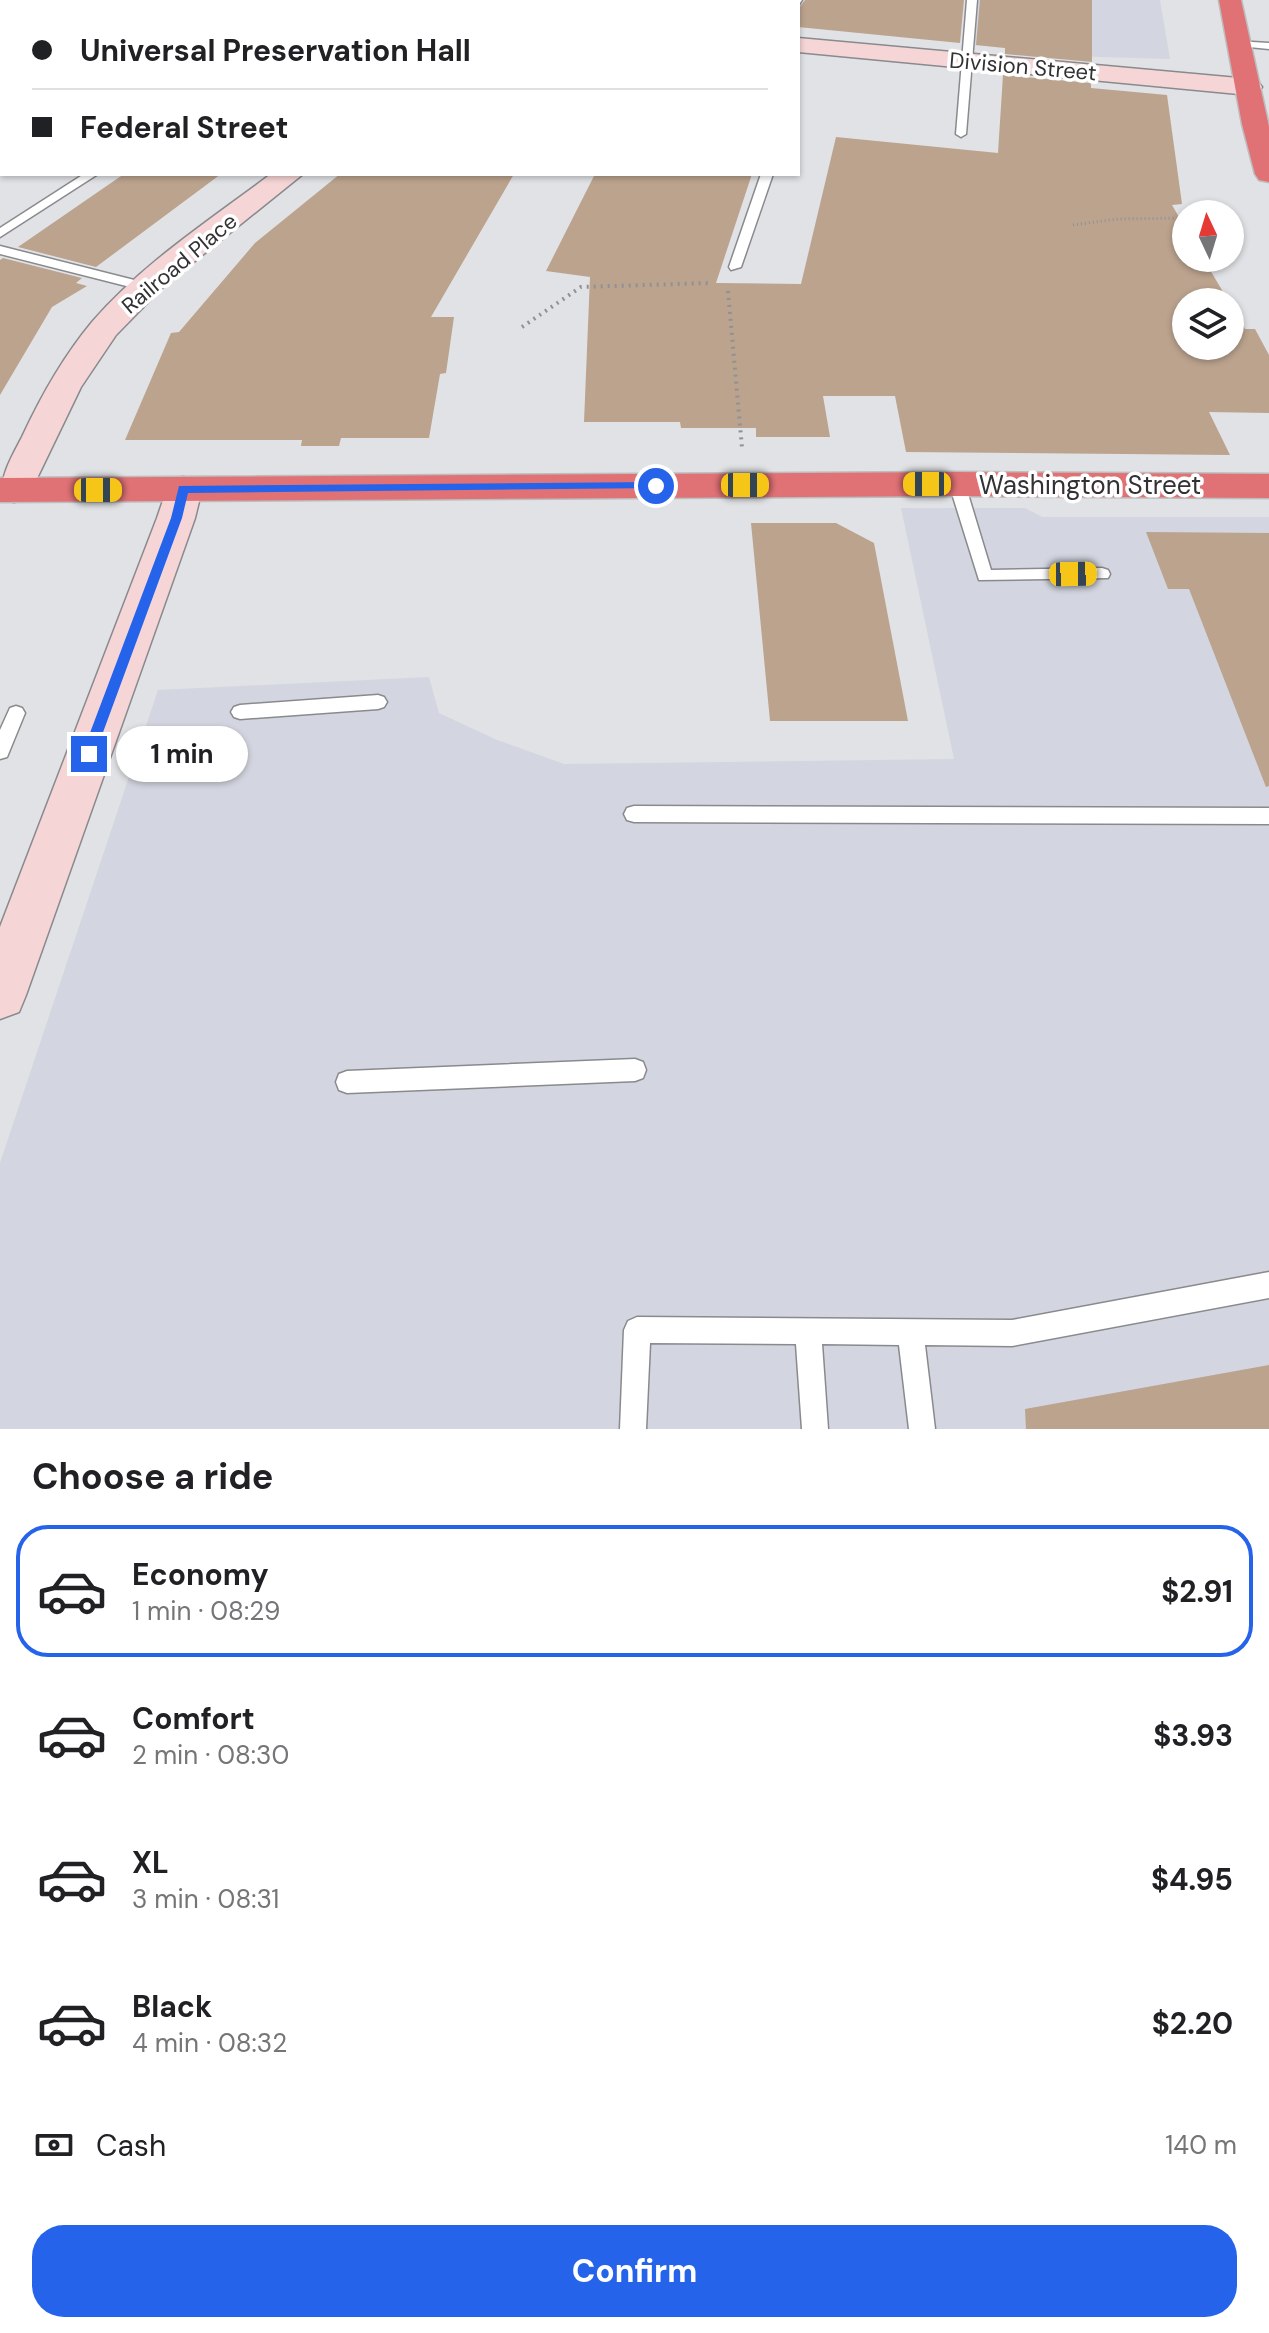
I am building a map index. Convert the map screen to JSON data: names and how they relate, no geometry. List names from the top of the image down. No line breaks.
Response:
{"streets":{"highway":["Washington Street"],"street":["Division Street","Railroad Place"]},"crossings":[["Railroad Place","Washington Street"]],"north":"top","page":{"banner":["Universal Preservation Hall","Federal Street"],"bubble":"1 min","heading":"Choose a ride","list":[{"name":"Economy","note":"1 min · 08:29","value":"$2.91"},{"name":"Comfort","note":"2 min · 08:30","value":"$3.93"},{"name":"XL","note":"3 min · 08:31","value":"$4.95"},{"name":"Black","note":"4 min · 08:32","value":"$2.20"}],"pay":["Cash","140 m"],"buttons":"Confirm"}}
